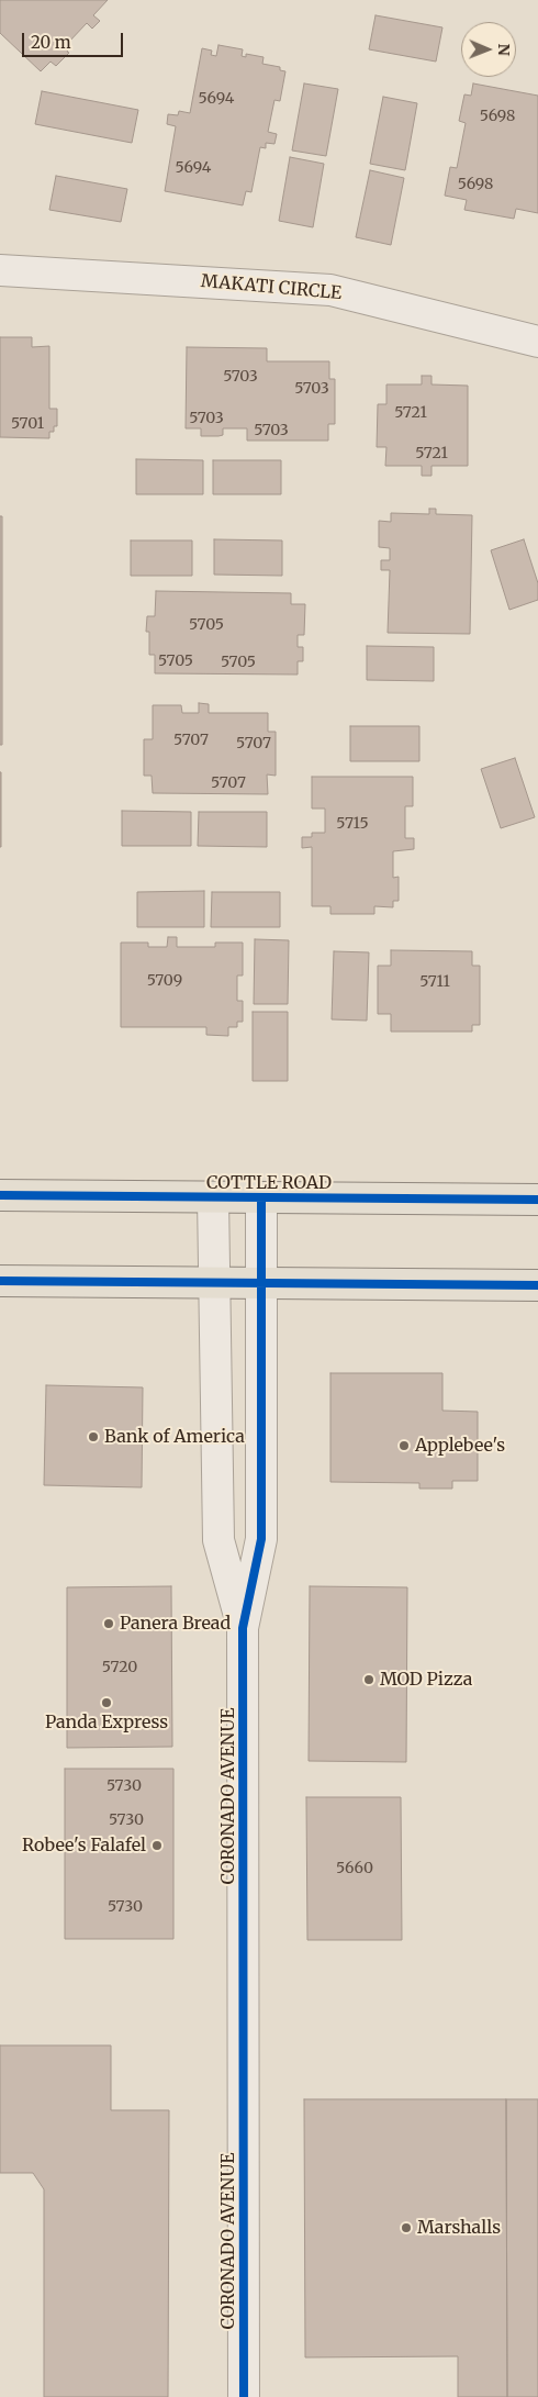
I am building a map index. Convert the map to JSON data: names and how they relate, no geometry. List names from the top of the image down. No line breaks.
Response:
{"streets":{"main road":["COTTLE ROAD"],"street":["MAKATI CIRCLE","CORONADO AVENUE"]},"crossings":[["COTTLE ROAD","CORONADO AVENUE"]],"places":["Bank of America","Applebee's","Panera Bread","MOD Pizza","Panda Express","Robee's Falafel","Marshalls"],"house_numbers":["5694","5698","5694","5698","5703","5703","5721","5703","5701","5703","5721","5705","5705","5705","5707","5707","5707","5715","5709","5711","5720","5730","5730","5660","5730"],"scale_bar":"20 m","north":"right"}
